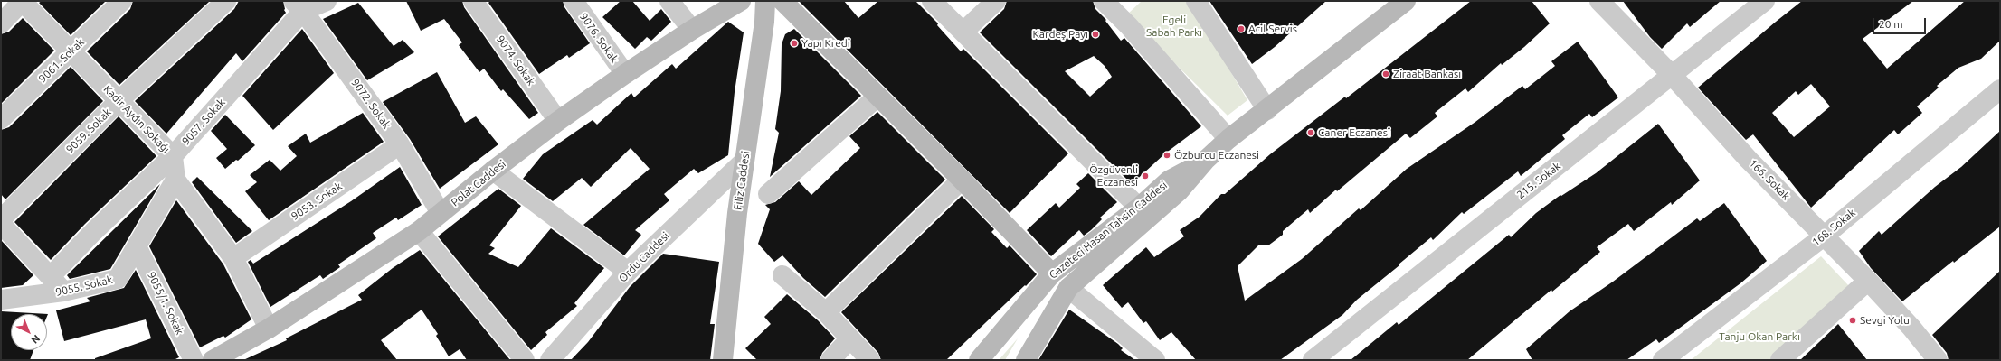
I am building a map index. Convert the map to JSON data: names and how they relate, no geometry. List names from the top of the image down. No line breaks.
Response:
{"streets":{"main road":["Filiz Caddesi","Polat Caddesi","Gazeteci Hasan Tahsin Caddesi"],"street":["9076. Sokak","9061. Sokak","9074. Sokak","9072. Sokak","Kadir Aydın Sokağı","9057. Sokak","9059. Sokak","166. Sokak","215. Sokak","9053. Sokak","168. Sokak","Ordu Caddesi","9055. Sokak","9055/1. Sokak"]},"crossings":[["9076. Sokak","Polat Caddesi"],["9061. Sokak","Kadir Aydın Sokağı"],["9074. Sokak","Polat Caddesi"],["9072. Sokak","9057. Sokak"],["9072. Sokak","Polat Caddesi"],["9072. Sokak","9053. Sokak"],["Kadir Aydın Sokağı","9057. Sokak"],["Kadir Aydın Sokağı","9059. Sokak"],["Kadir Aydın Sokağı","Polat Caddesi"],["Kadir Aydın Sokağı","9053. Sokak"],["Kadir Aydın Sokağı","9055. Sokak"],["166. Sokak","215. Sokak"],["166. Sokak","168. Sokak"],["Filiz Caddesi","Polat Caddesi"],["Filiz Caddesi","Ordu Caddesi"],["9055. Sokak","9055/1. Sokak"]],"parks":["Egeli Sabah Parkı","Tanju Okan Parkı"],"places":["Acil Servis","Kardeş Payı","Yapı Kredi","Ziraat Bankası","Caner Eczanesi","Özburcu Eczanesi","Özgüvenli Eczanesi","Sevgi Yolu"],"scale_bar":"20 m","north":"bottom right"}
